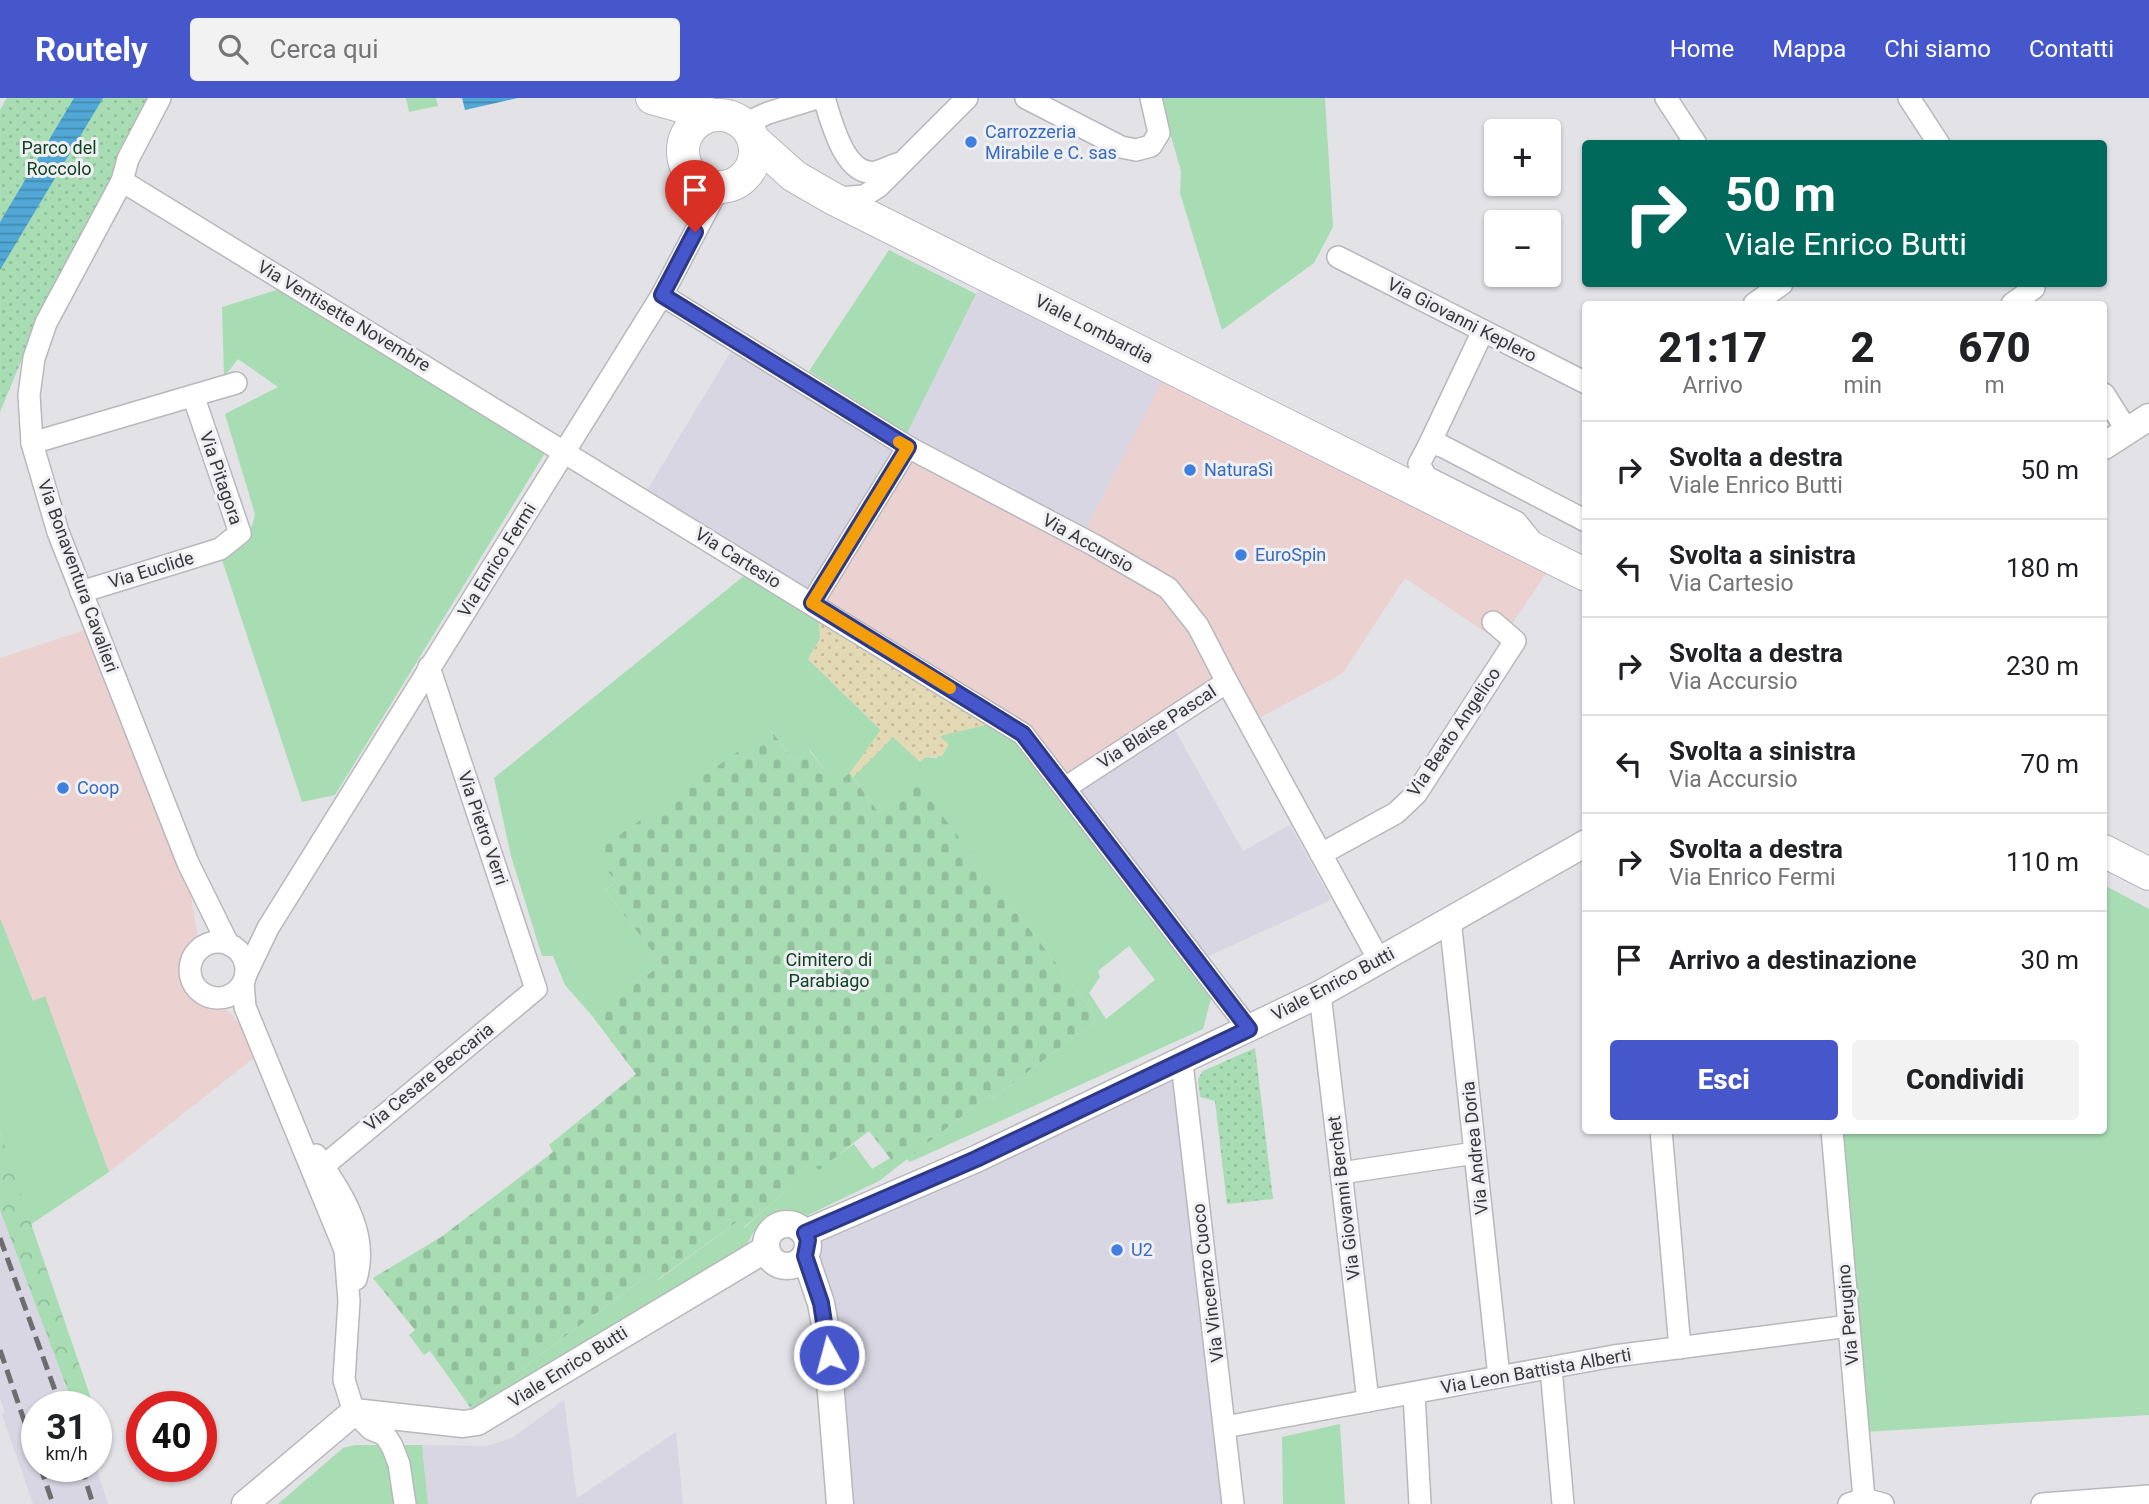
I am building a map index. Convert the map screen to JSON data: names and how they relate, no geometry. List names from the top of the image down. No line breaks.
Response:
{"streets":{"main road":["Viale Lombardia"],"street":["Via Ventisette Novembre","Via Giovanni Keplero","Via Pitagora","Via Accursio","Via Cartesio","Via Enrico Fermi","Via Euclide","Via Bonaventura Cavalieri","Via Blaise Pascal","Via Beato Angelico","Via Pietro Verri","Viale Enrico Butti","Via Cesare Beccaria","Via Andrea Doria","Via Giovanni Berchet","Via Vincenzo Cuoco","Via Perugino","Via Leon Battista Alberti"]},"crossings":[["Via Ventisette Novembre","Via Cartesio"],["Via Ventisette Novembre","Via Enrico Fermi"],["Via Ventisette Novembre","Via Bonaventura Cavalieri"],["Viale Lombardia","Via Enrico Fermi"],["Via Pitagora","Via Euclide"],["Via Accursio","Via Enrico Fermi"],["Via Accursio","Via Blaise Pascal"],["Via Cartesio","Via Enrico Fermi"],["Via Cartesio","Via Blaise Pascal"],["Via Cartesio","Viale Enrico Butti"],["Via Enrico Fermi","Via Bonaventura Cavalieri"],["Via Enrico Fermi","Via Pietro Verri"],["Via Euclide","Via Bonaventura Cavalieri"],["Via Bonaventura Cavalieri","Viale Enrico Butti"],["Via Bonaventura Cavalieri","Via Cesare Beccaria"],["Via Blaise Pascal","Via Beato Angelico"],["Via Pietro Verri","Via Cesare Beccaria"],["Viale Enrico Butti","Via Andrea Doria"],["Viale Enrico Butti","Via Giovanni Berchet"],["Viale Enrico Butti","Via Vincenzo Cuoco"],["Via Andrea Doria","Via Leon Battista Alberti"],["Via Giovanni Berchet","Via Leon Battista Alberti"],["Via Vincenzo Cuoco","Via Leon Battista Alberti"],["Via Perugino","Via Leon Battista Alberti"]],"parks":["Parco del Roccolo","Cimitero di Parabiago"],"places":["Carrozzeria Mirabile e C. sas","NaturaSì","EuroSpin","Coop","U2"],"page":{"header":"Routely","search":"Cerca qui","nav":["Home","Mappa","Chi siamo","Contatti"],"map_buttons":["+","−"],"turn":["50 m","Viale Enrico Butti"],"eta":["21:17","Arrivo","2","min","670","m"],"list":[{"name":"Svolta a destra","note":"Viale Enrico Butti","value":"50 m"},{"name":"Svolta a sinistra","note":"Via Cartesio","value":"180 m"},{"name":"Svolta a destra","note":"Via Accursio","value":"230 m"},{"name":"Svolta a sinistra","note":"Via Accursio","value":"70 m"},{"name":"Svolta a destra","note":"Via Enrico Fermi","value":"110 m"},{"name":"Arrivo a destinazione","value":"30 m"}],"buttons":["Esci","Condividi"],"speed":"31 km/h","limit":"40"}}
